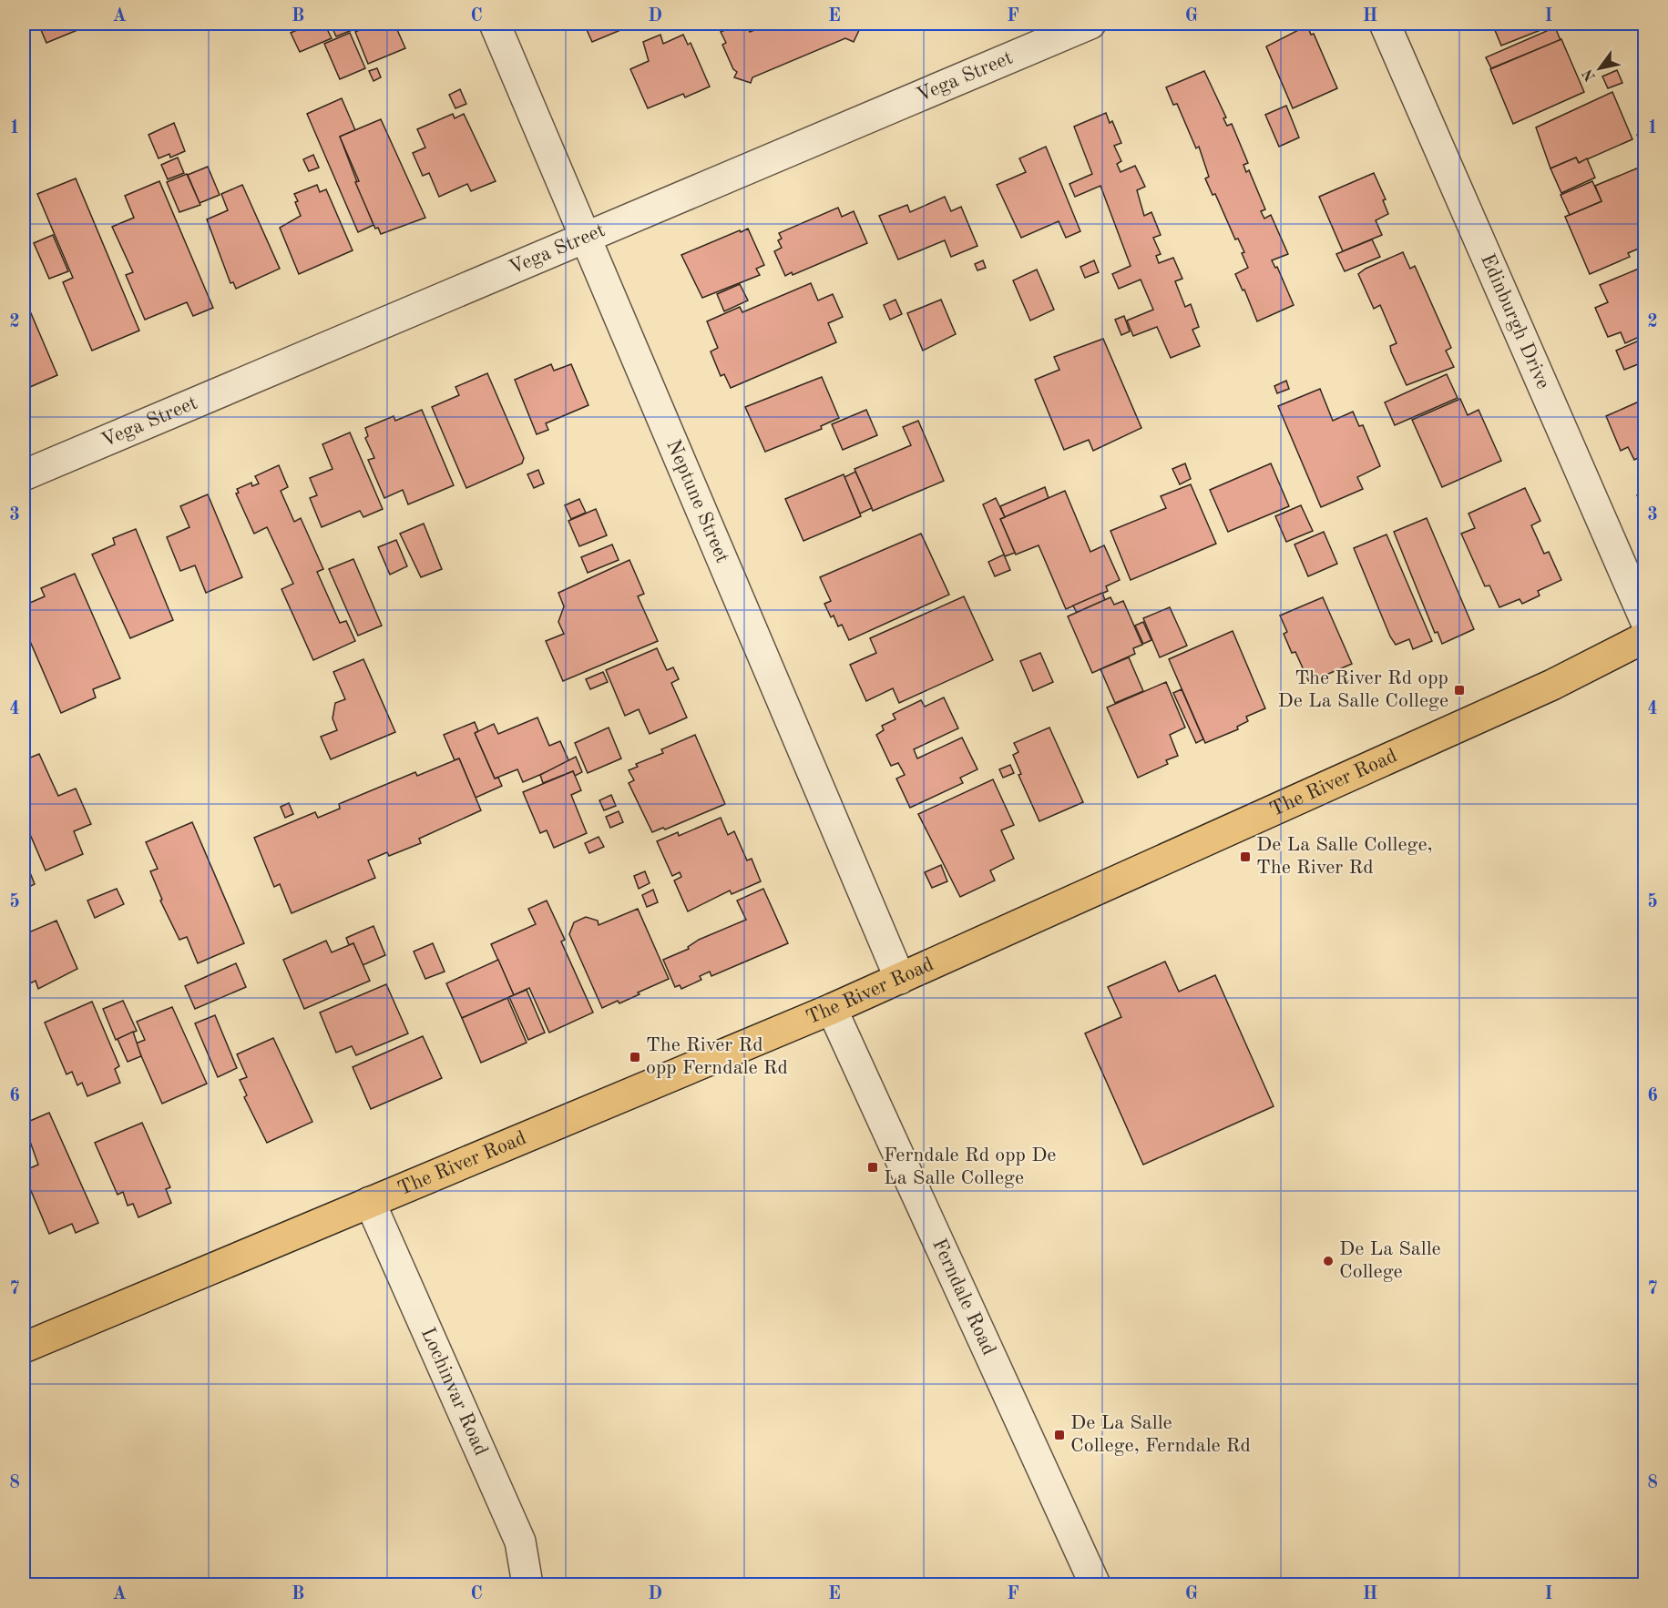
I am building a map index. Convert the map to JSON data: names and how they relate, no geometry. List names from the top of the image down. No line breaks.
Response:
{"streets":{"main road":["The River Road"],"street":["Vega Street","Edinburgh Drive","Neptune Street","Ferndale Road","Lochinvar Road"]},"crossings":[["Vega Street","Neptune Street"],["Neptune Street","The River Road"],["The River Road","Ferndale Road"],["The River Road","Lochinvar Road"]],"places":{"transit":["The River Rd opp De La Salle College","De La Salle College, The River Rd","The River Rd opp Ferndale Rd","Ferndale Rd opp De La Salle College","De La Salle College, Ferndale Rd"],"other":["De La Salle College"]},"north":"bottom left","grid":{"columns":["A","B","C","D","E","F","G","H","I"],"rows":["1","2","3","4","5","6","7","8"]}}
